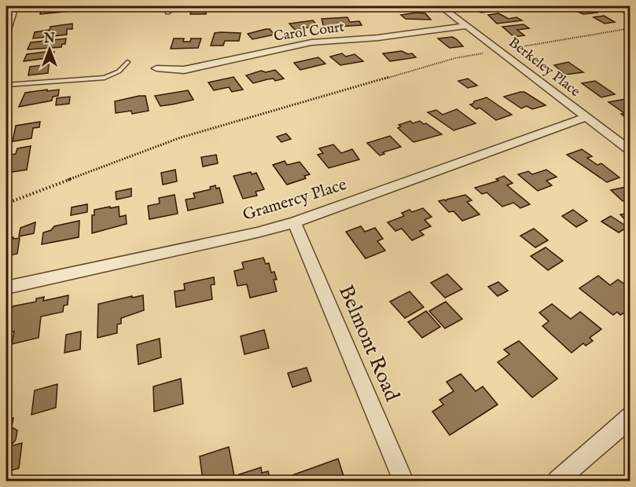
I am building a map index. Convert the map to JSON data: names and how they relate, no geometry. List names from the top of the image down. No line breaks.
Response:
{"streets":{"street":["Carol Court","Berkeley Place","Gramercy Place","Belmont Road"]},"crossings":[["Carol Court","Berkeley Place"],["Berkeley Place","Gramercy Place"],["Gramercy Place","Belmont Road"]],"north":"top"}
